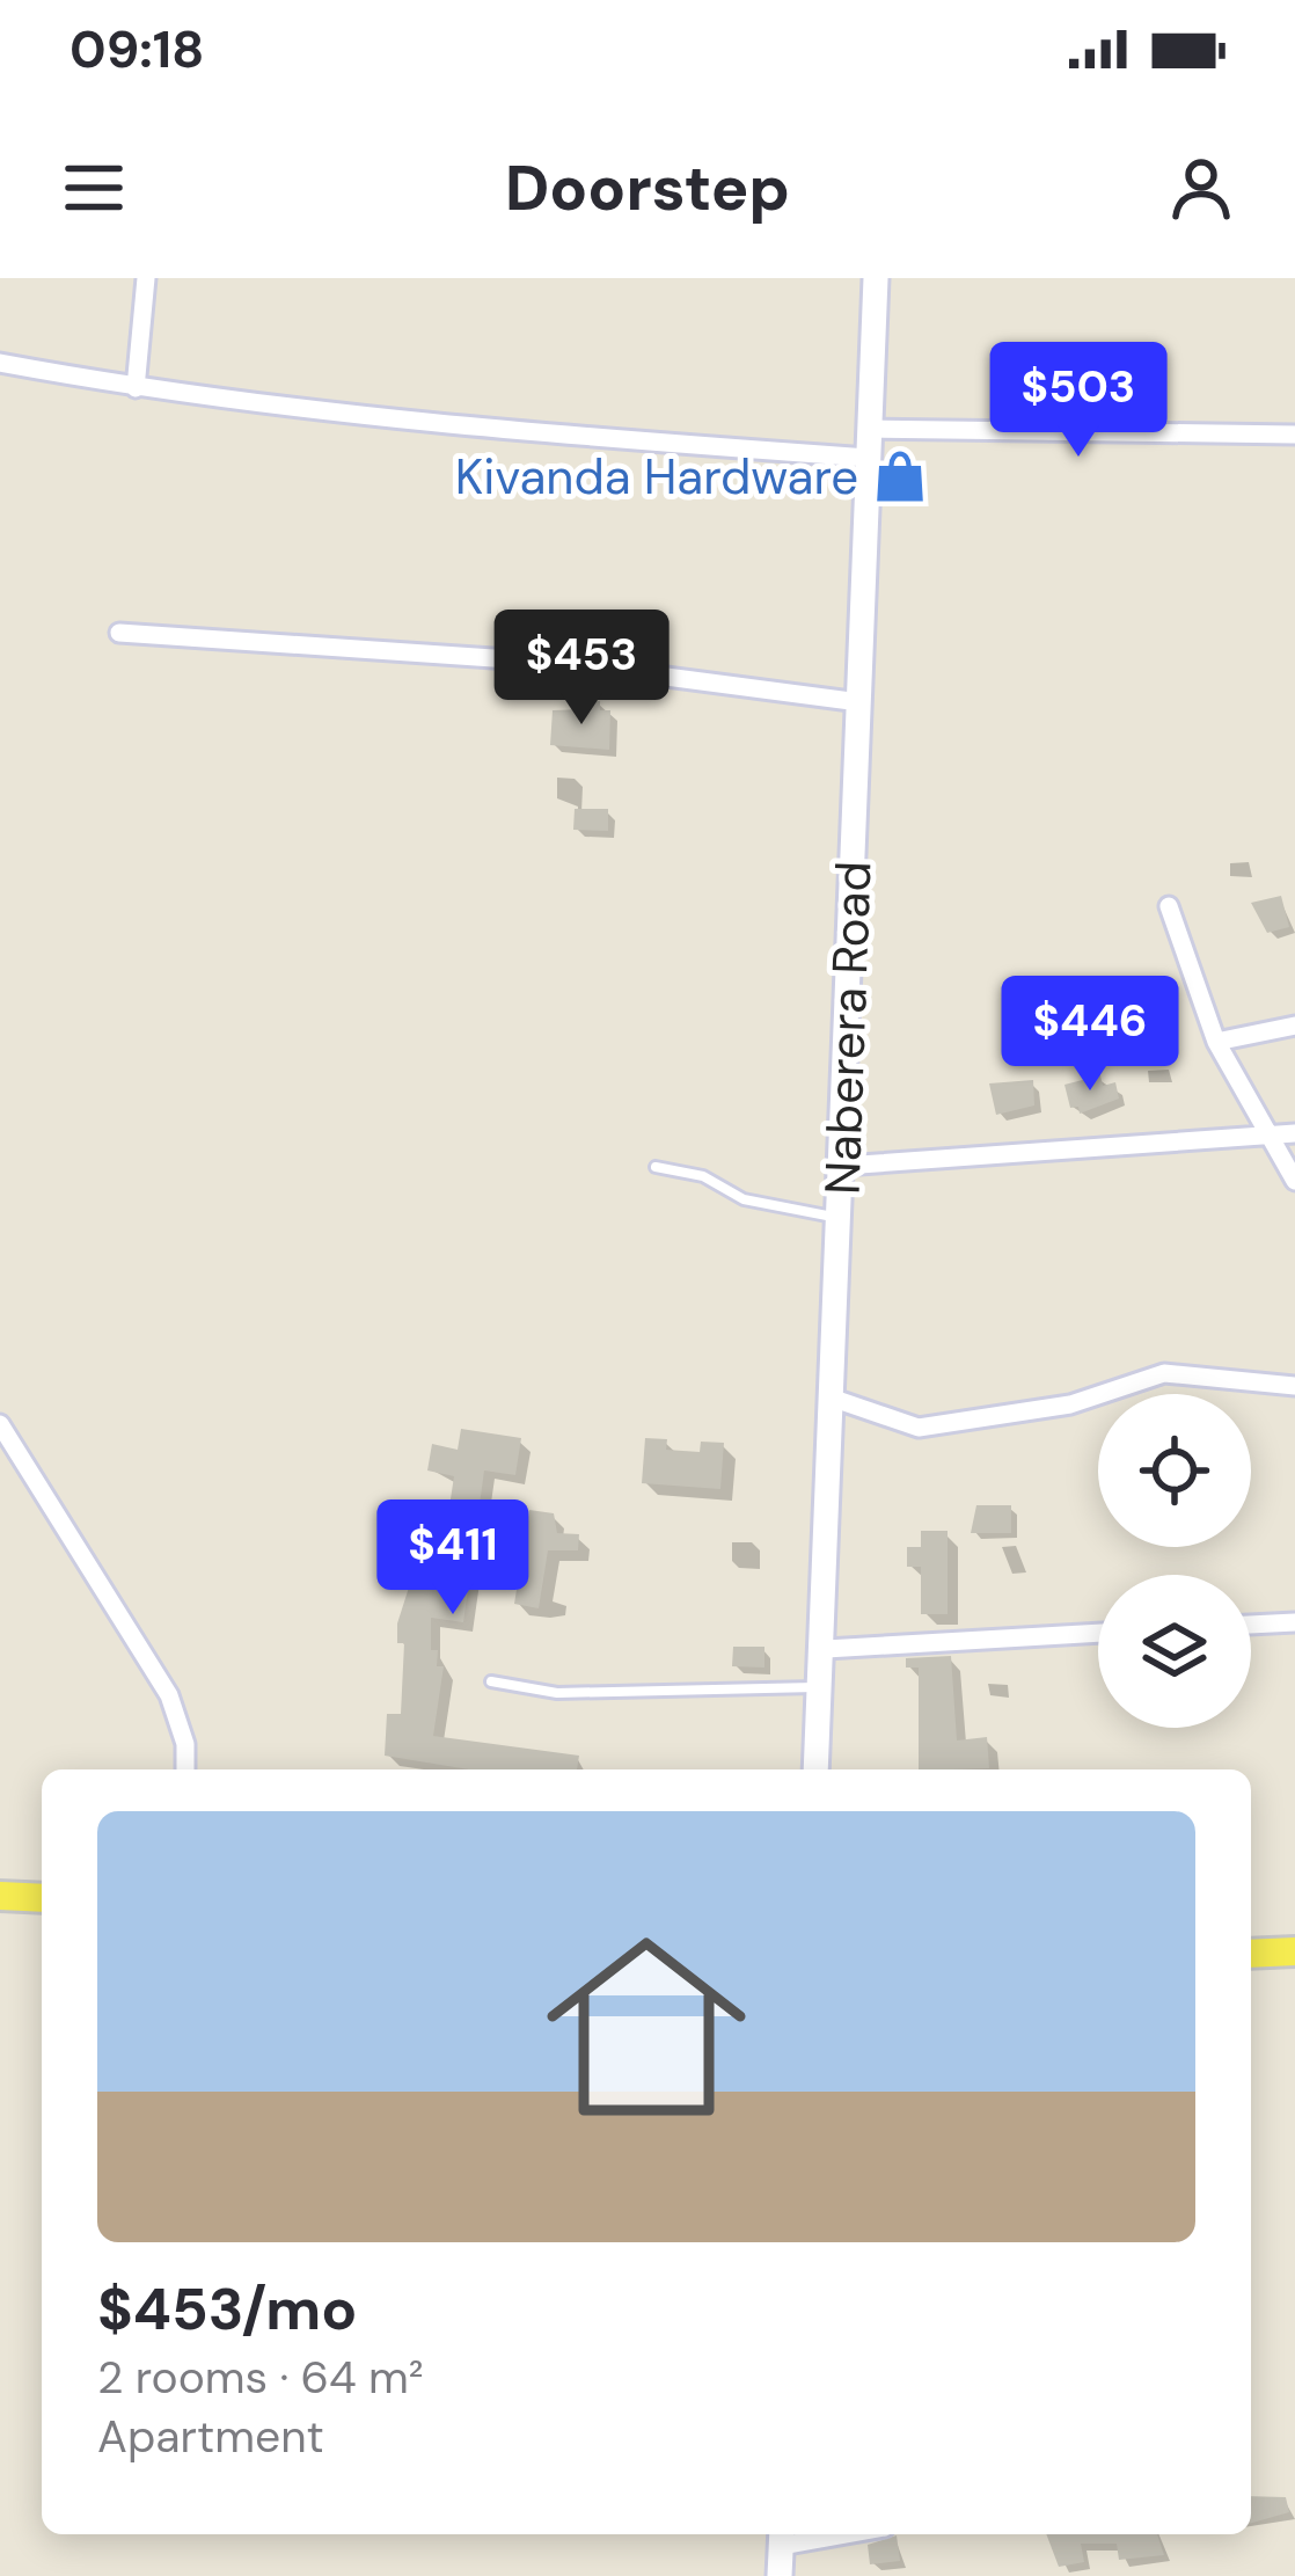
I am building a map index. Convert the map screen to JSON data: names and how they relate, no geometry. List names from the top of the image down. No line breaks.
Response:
{"streets":{"street":["Naberera Road"]},"places":{"shop":["Kivanda Hardware"]},"page":{"status":"09:18","header":"Doorstep","price":["$503","$453","$446","$411"],"list":[{"name":"$453/mo","note":"2 rooms · 64 m² · Apartment"}]}}
